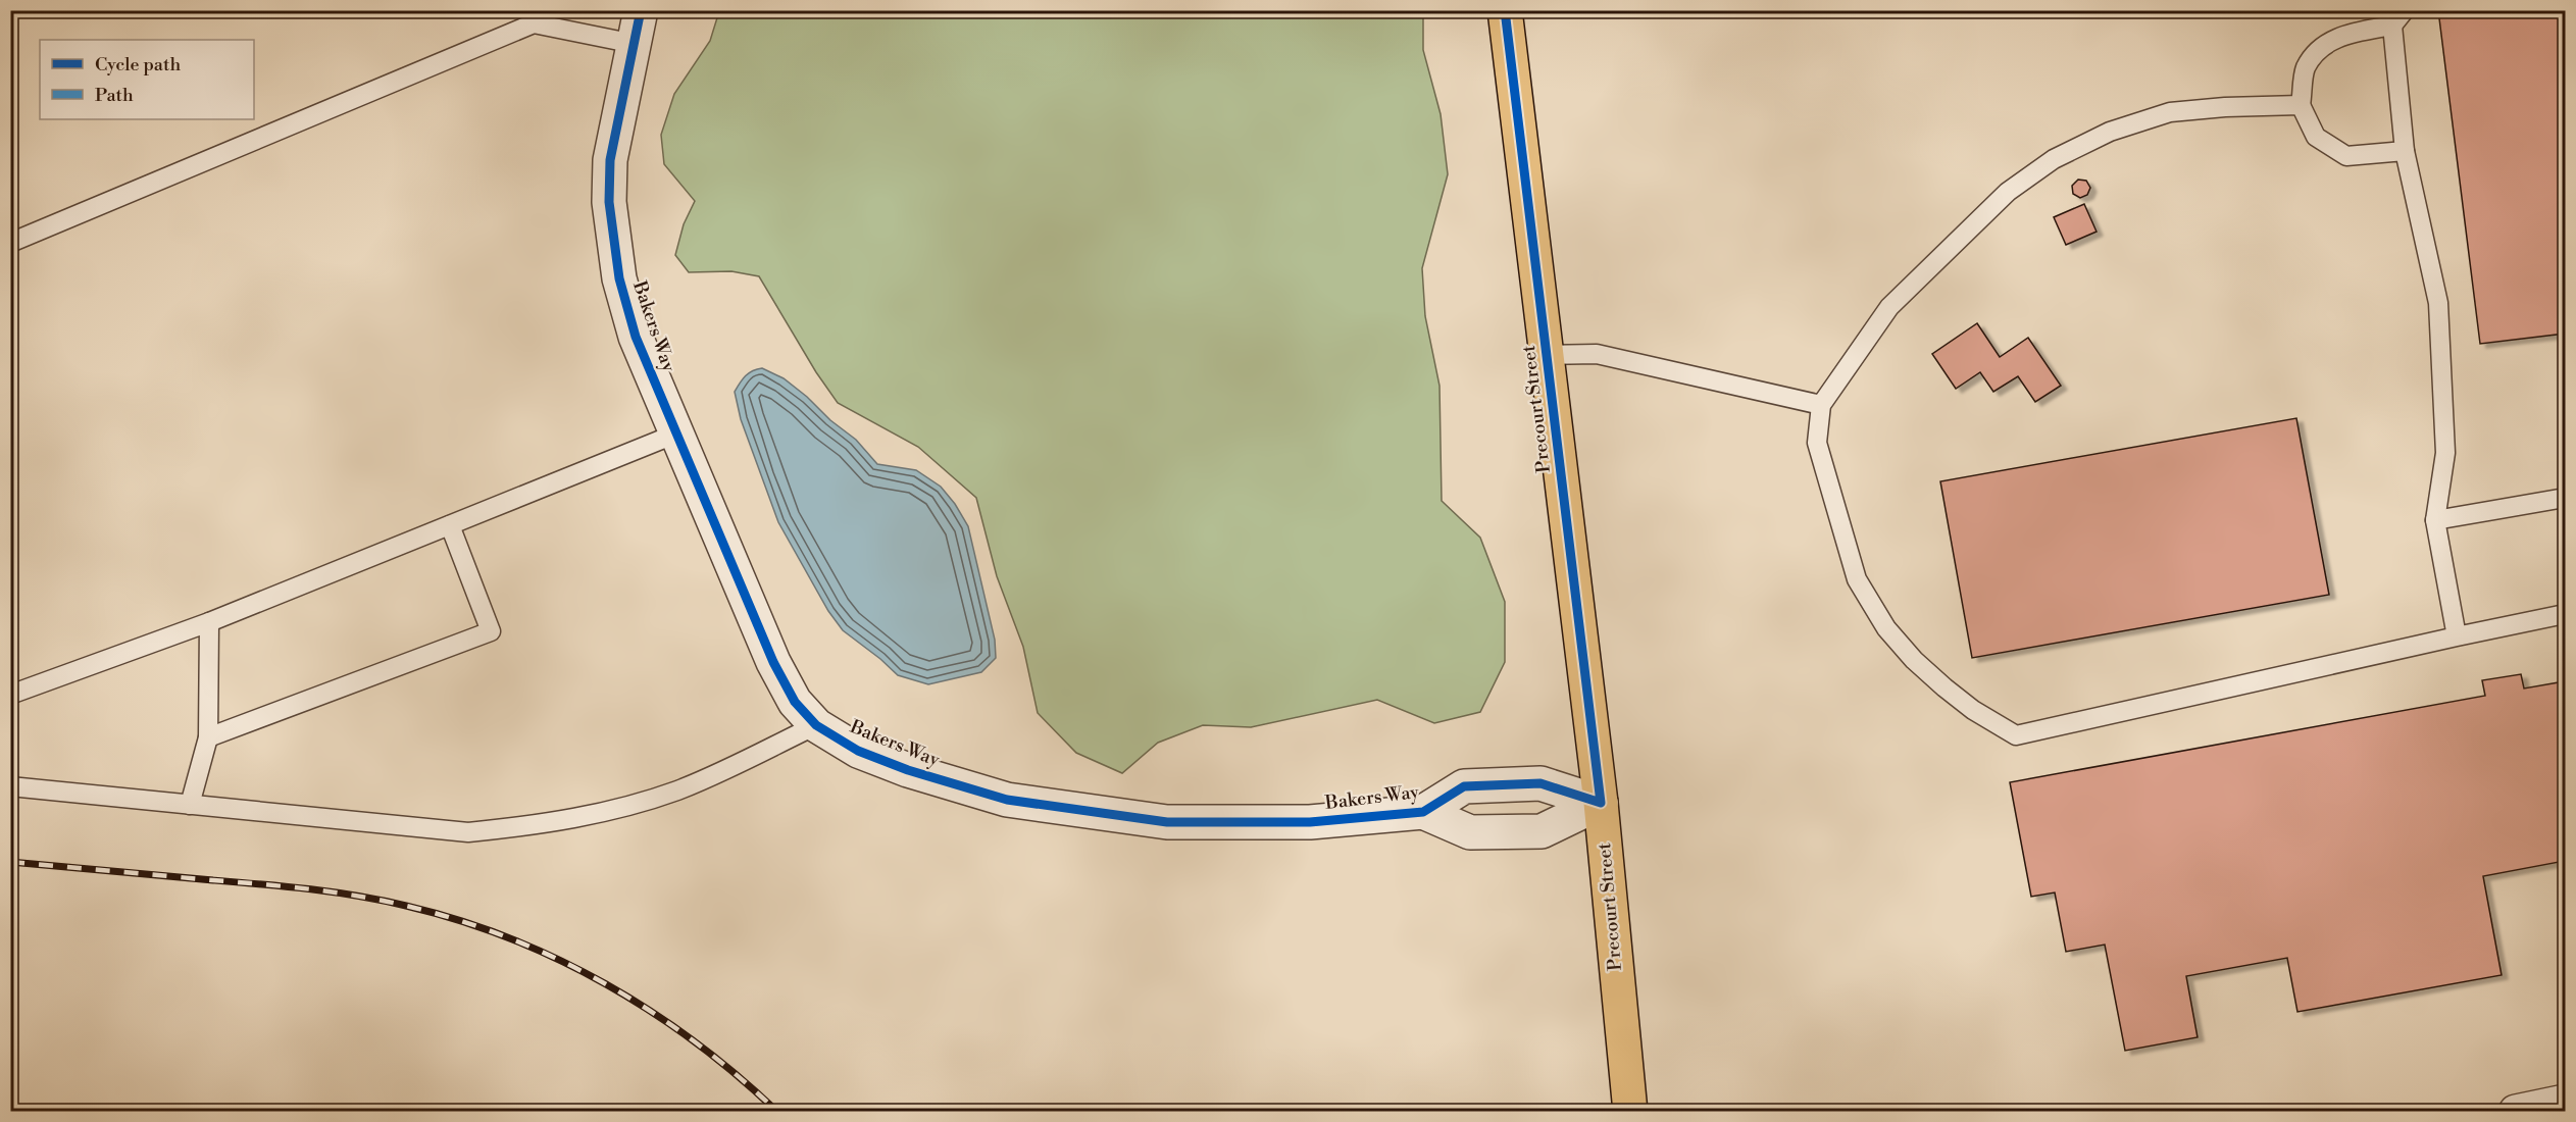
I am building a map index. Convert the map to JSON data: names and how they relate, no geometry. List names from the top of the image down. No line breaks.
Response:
{"streets":{"main road":["Precourt Street"],"street":["Bakers Way"]},"crossings":[["Bakers Way","Precourt Street"]],"legend":["Cycle path","Path"]}
